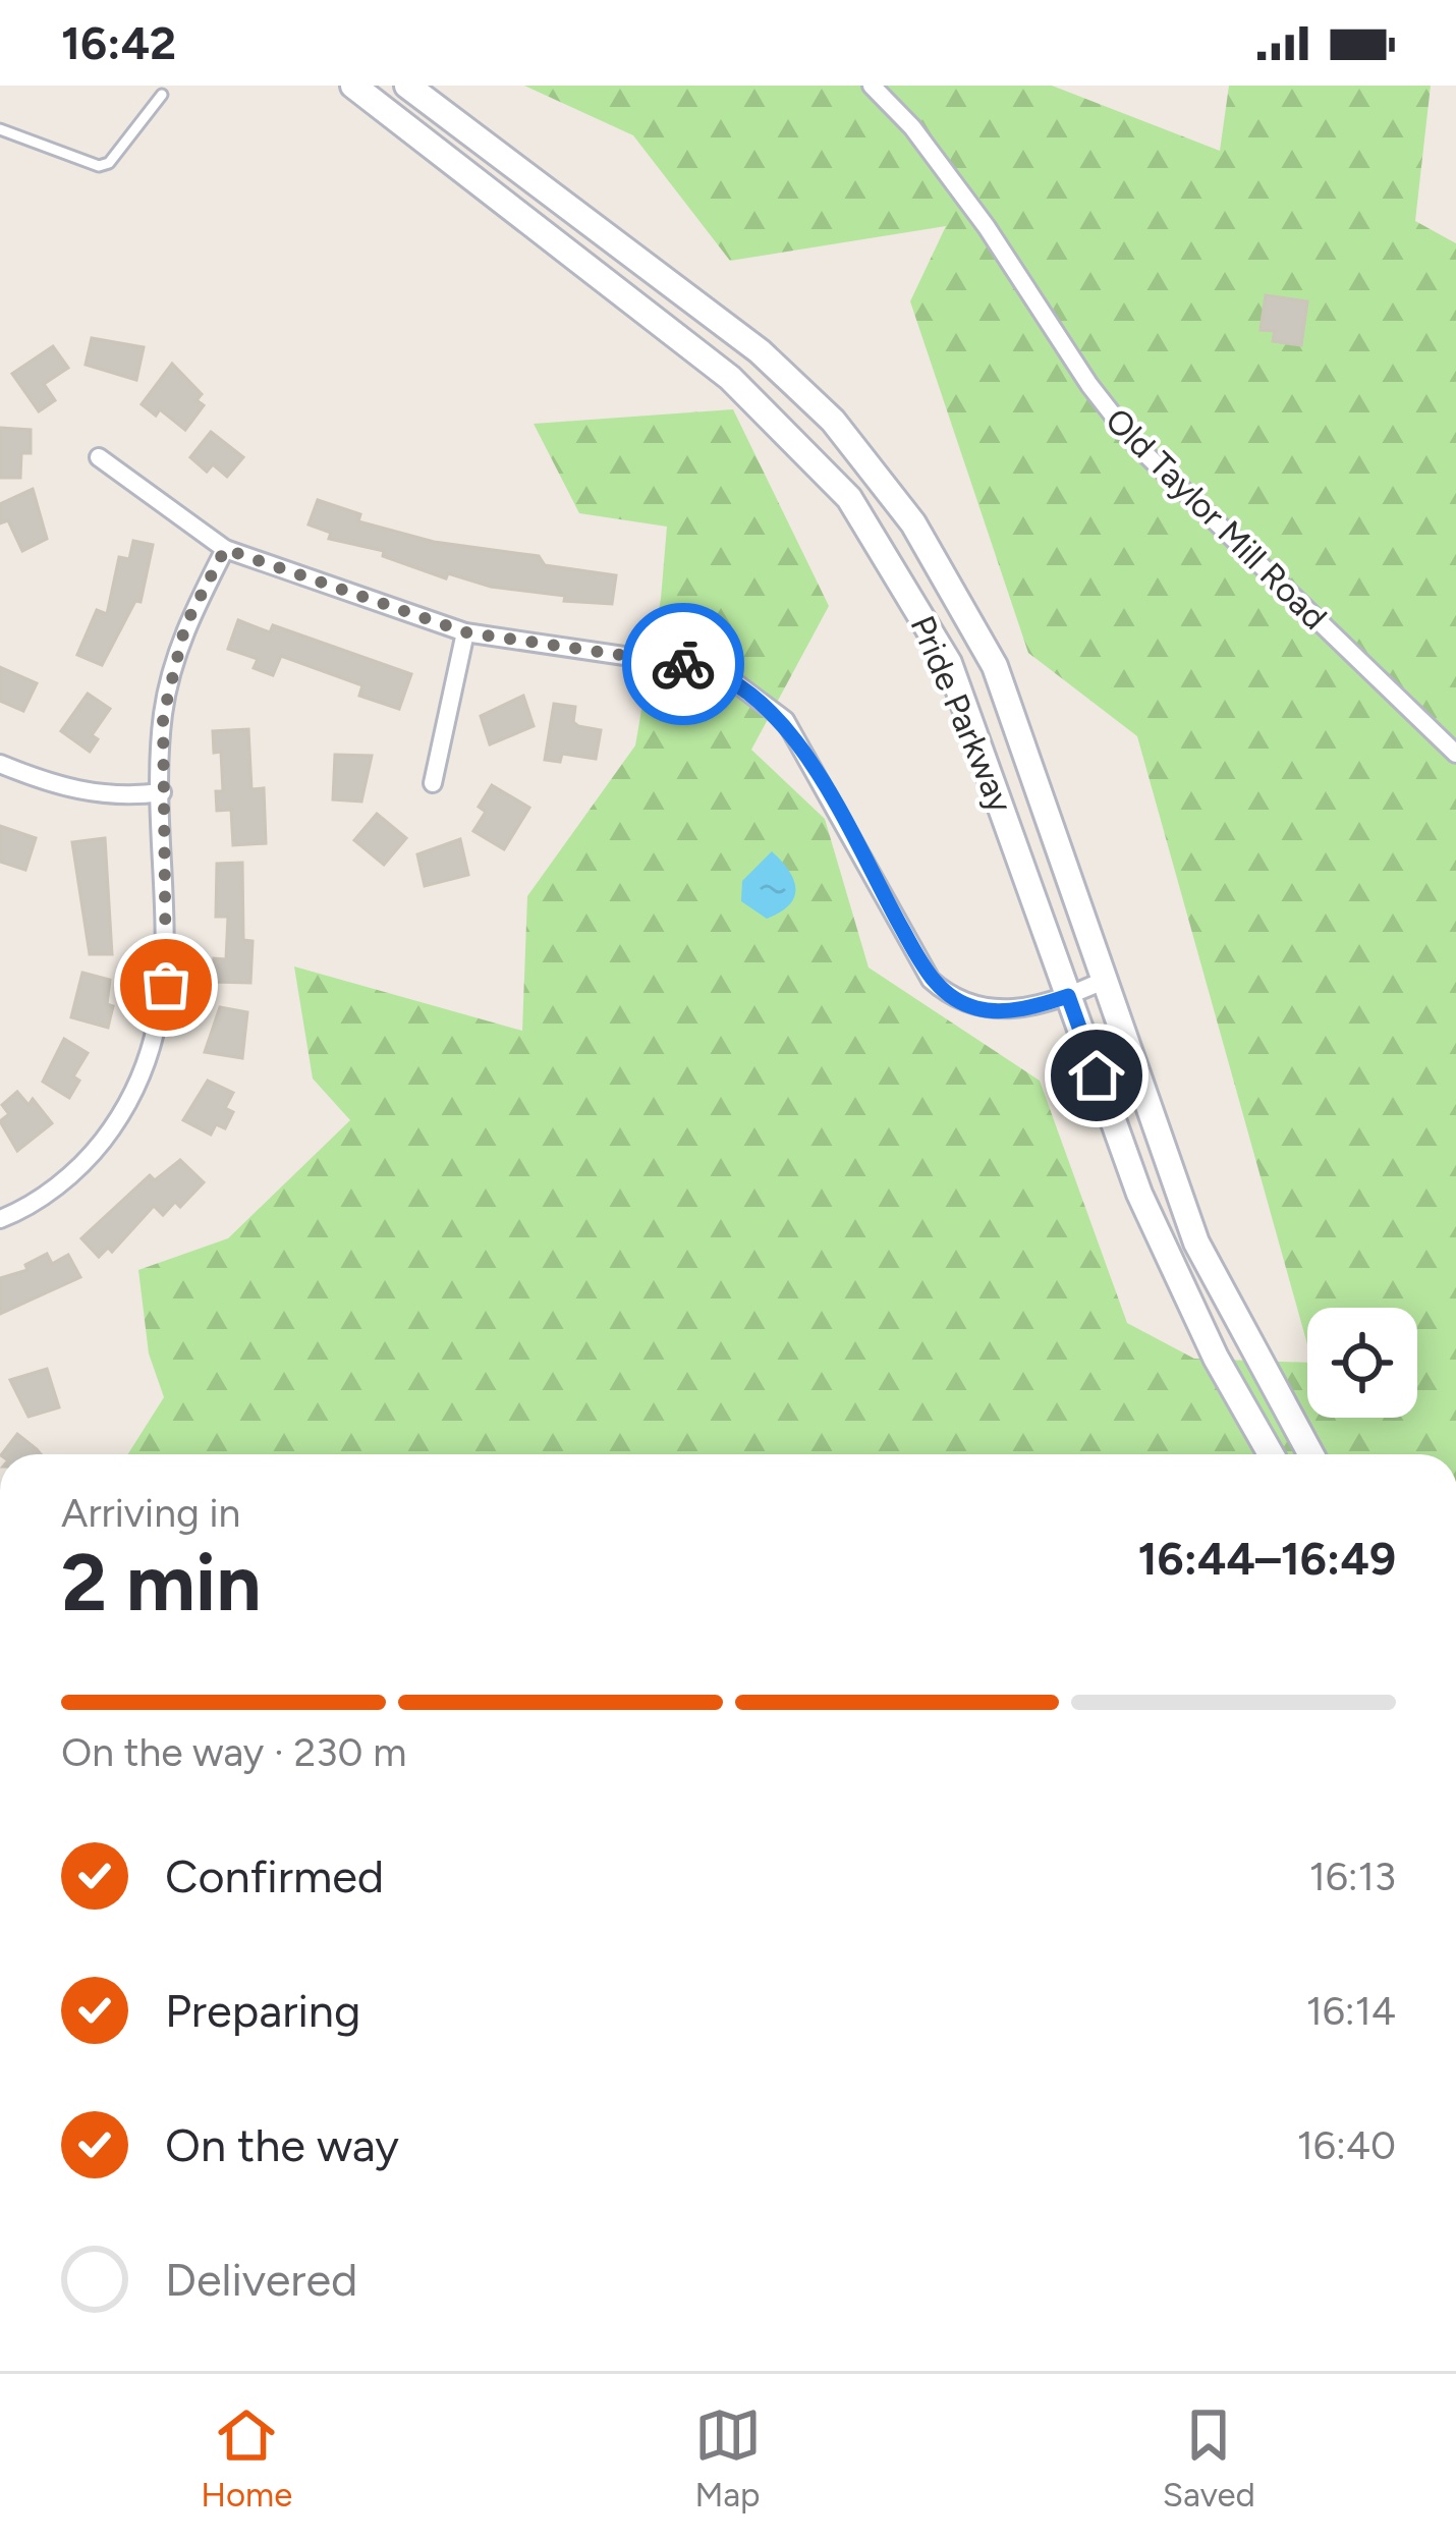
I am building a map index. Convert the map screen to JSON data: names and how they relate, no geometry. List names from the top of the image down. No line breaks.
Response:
{"streets":{"main road":["Pride Parkway"],"street":["Old Taylor Mill Road"]},"page":{"status":"16:42","heading":["2 min","Arriving in","16:44–16:49"],"bar":"On the way · 230 m","list":[["Confirmed","16:13"],["Preparing","16:14"],["On the way","16:40"],"Delivered"],"tabs":["Home","Map","Saved"]}}
